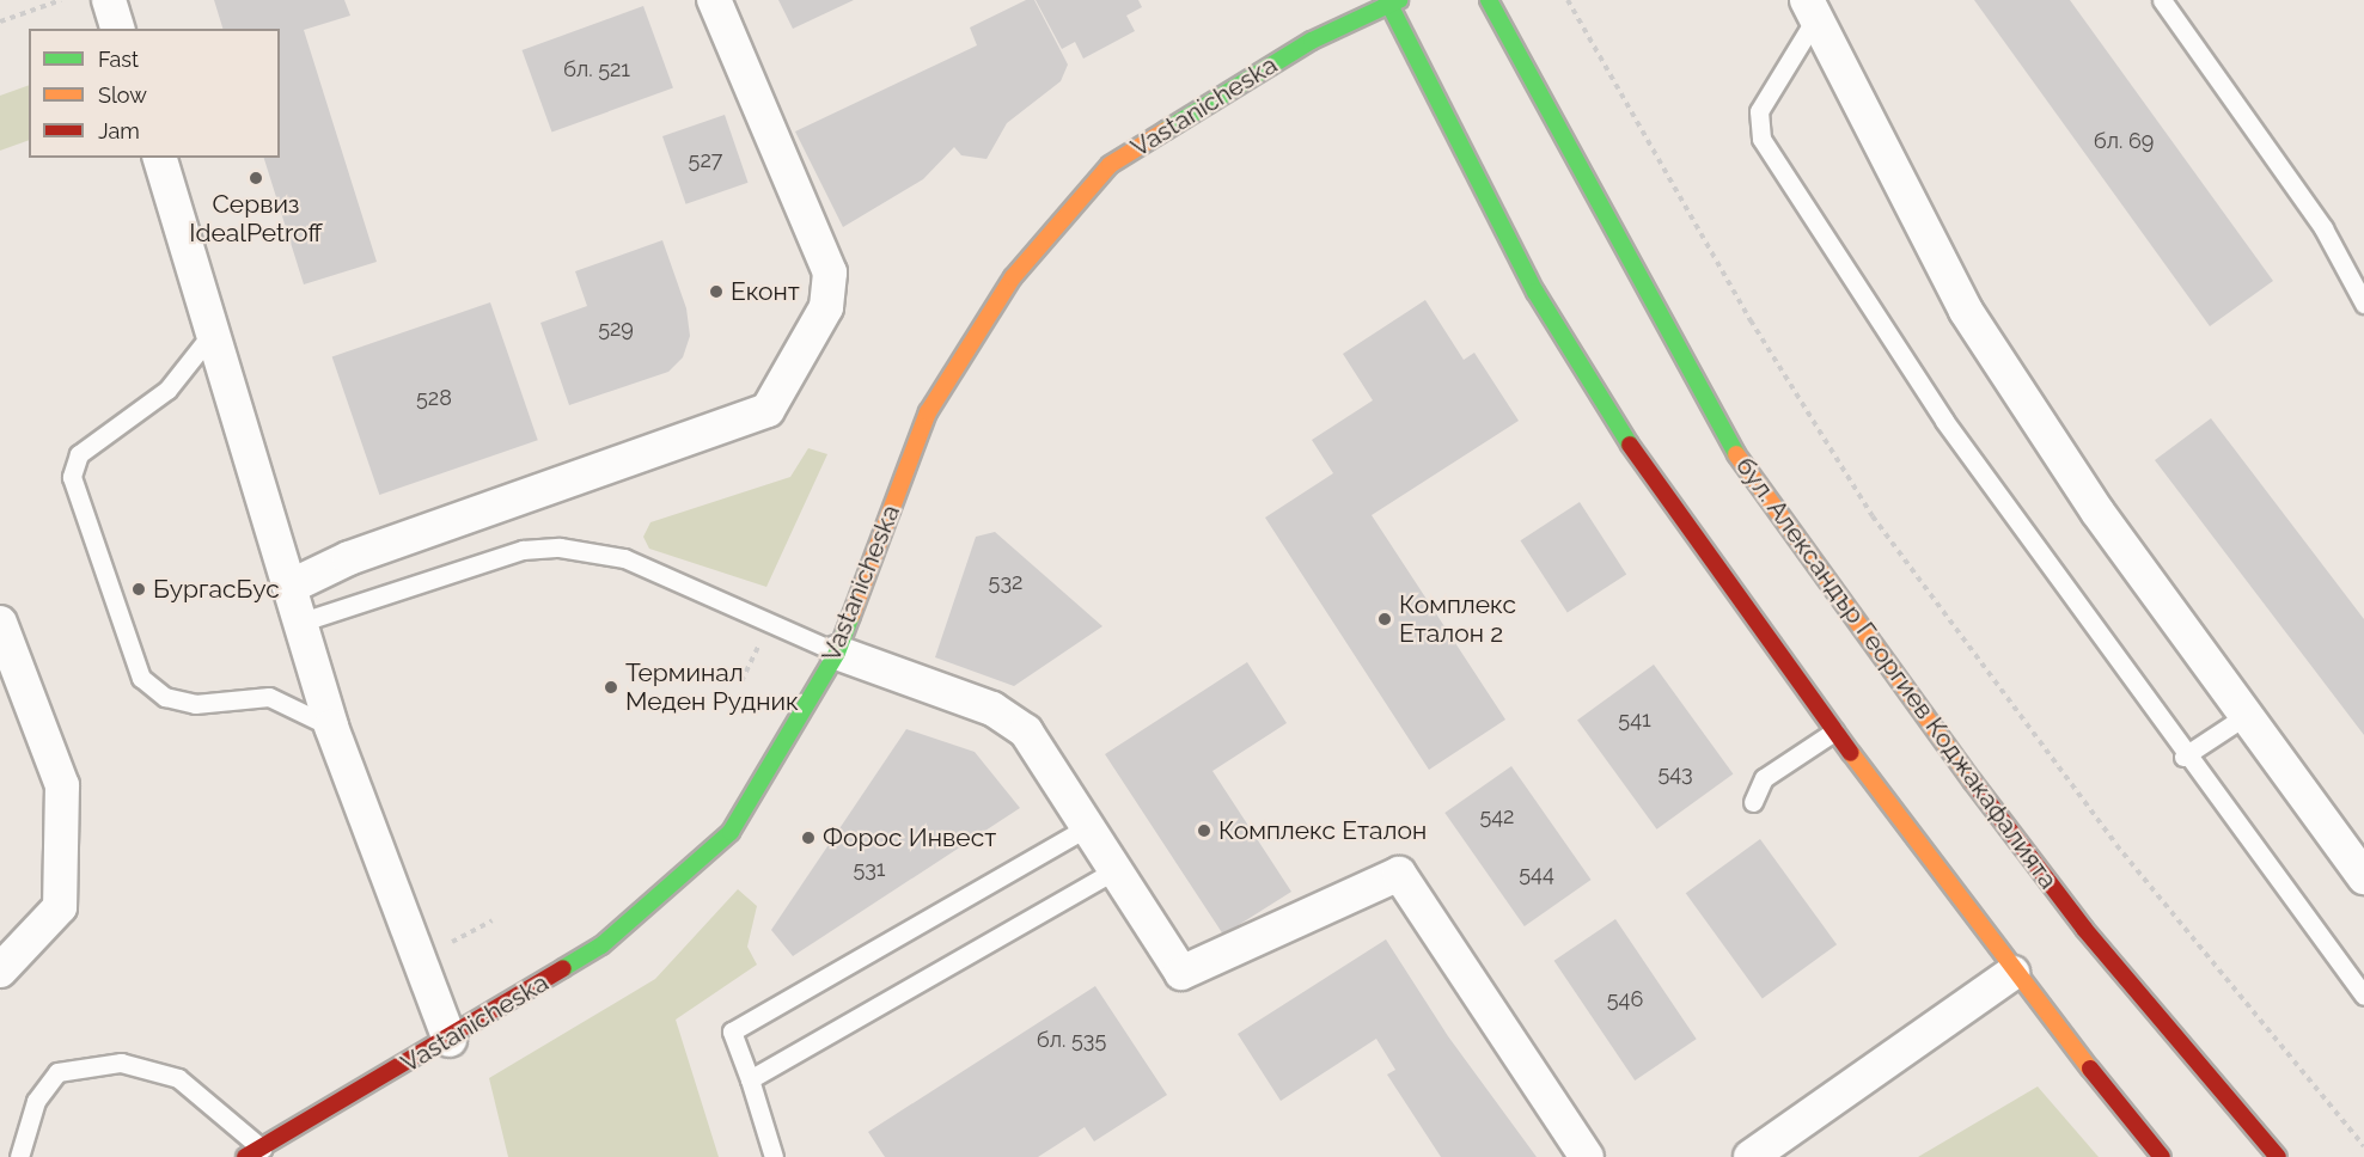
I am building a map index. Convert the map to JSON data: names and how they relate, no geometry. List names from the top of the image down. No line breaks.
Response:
{"streets":{"street":["Vastanicheska","бул. Александър Георгиев Коджакафалията"]},"places":["Сервиз IdealPetroff","Еконт","БургасБус","Комплекс Еталон 2","Терминал Меден Рудник","Комплекс Еталон","Форос Инвест"],"house_numbers":["бл. 521","бл. 69","527","529","528","532","541","543","542","531","544","546","бл. 535"],"legend":["Fast","Slow","Jam"]}
